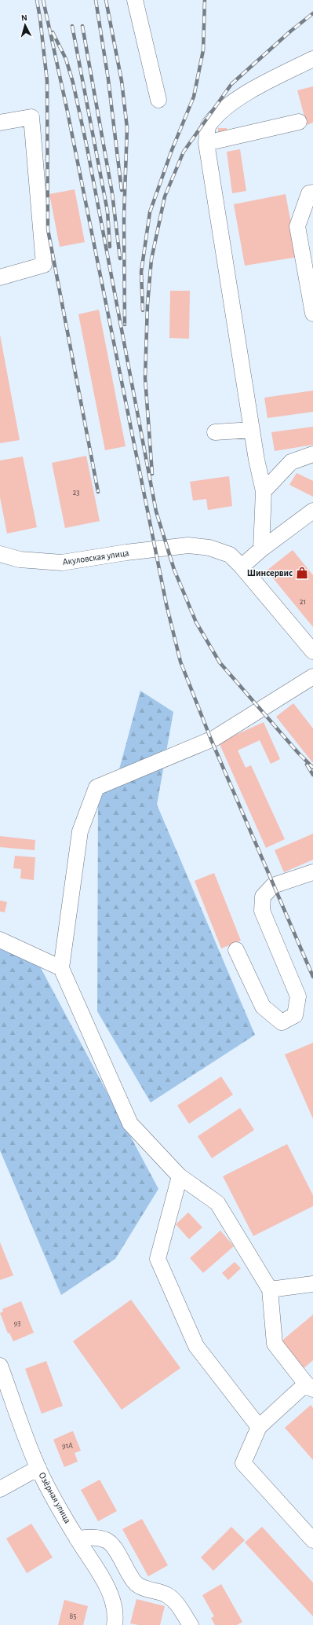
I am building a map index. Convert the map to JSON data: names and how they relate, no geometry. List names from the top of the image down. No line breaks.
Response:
{"streets":{"street":["Акуловская улица","Озёрная улица"]},"places":{"shop":["Шинсервис"]},"house_numbers":["23","21","93","91А","85"],"north":"top"}
